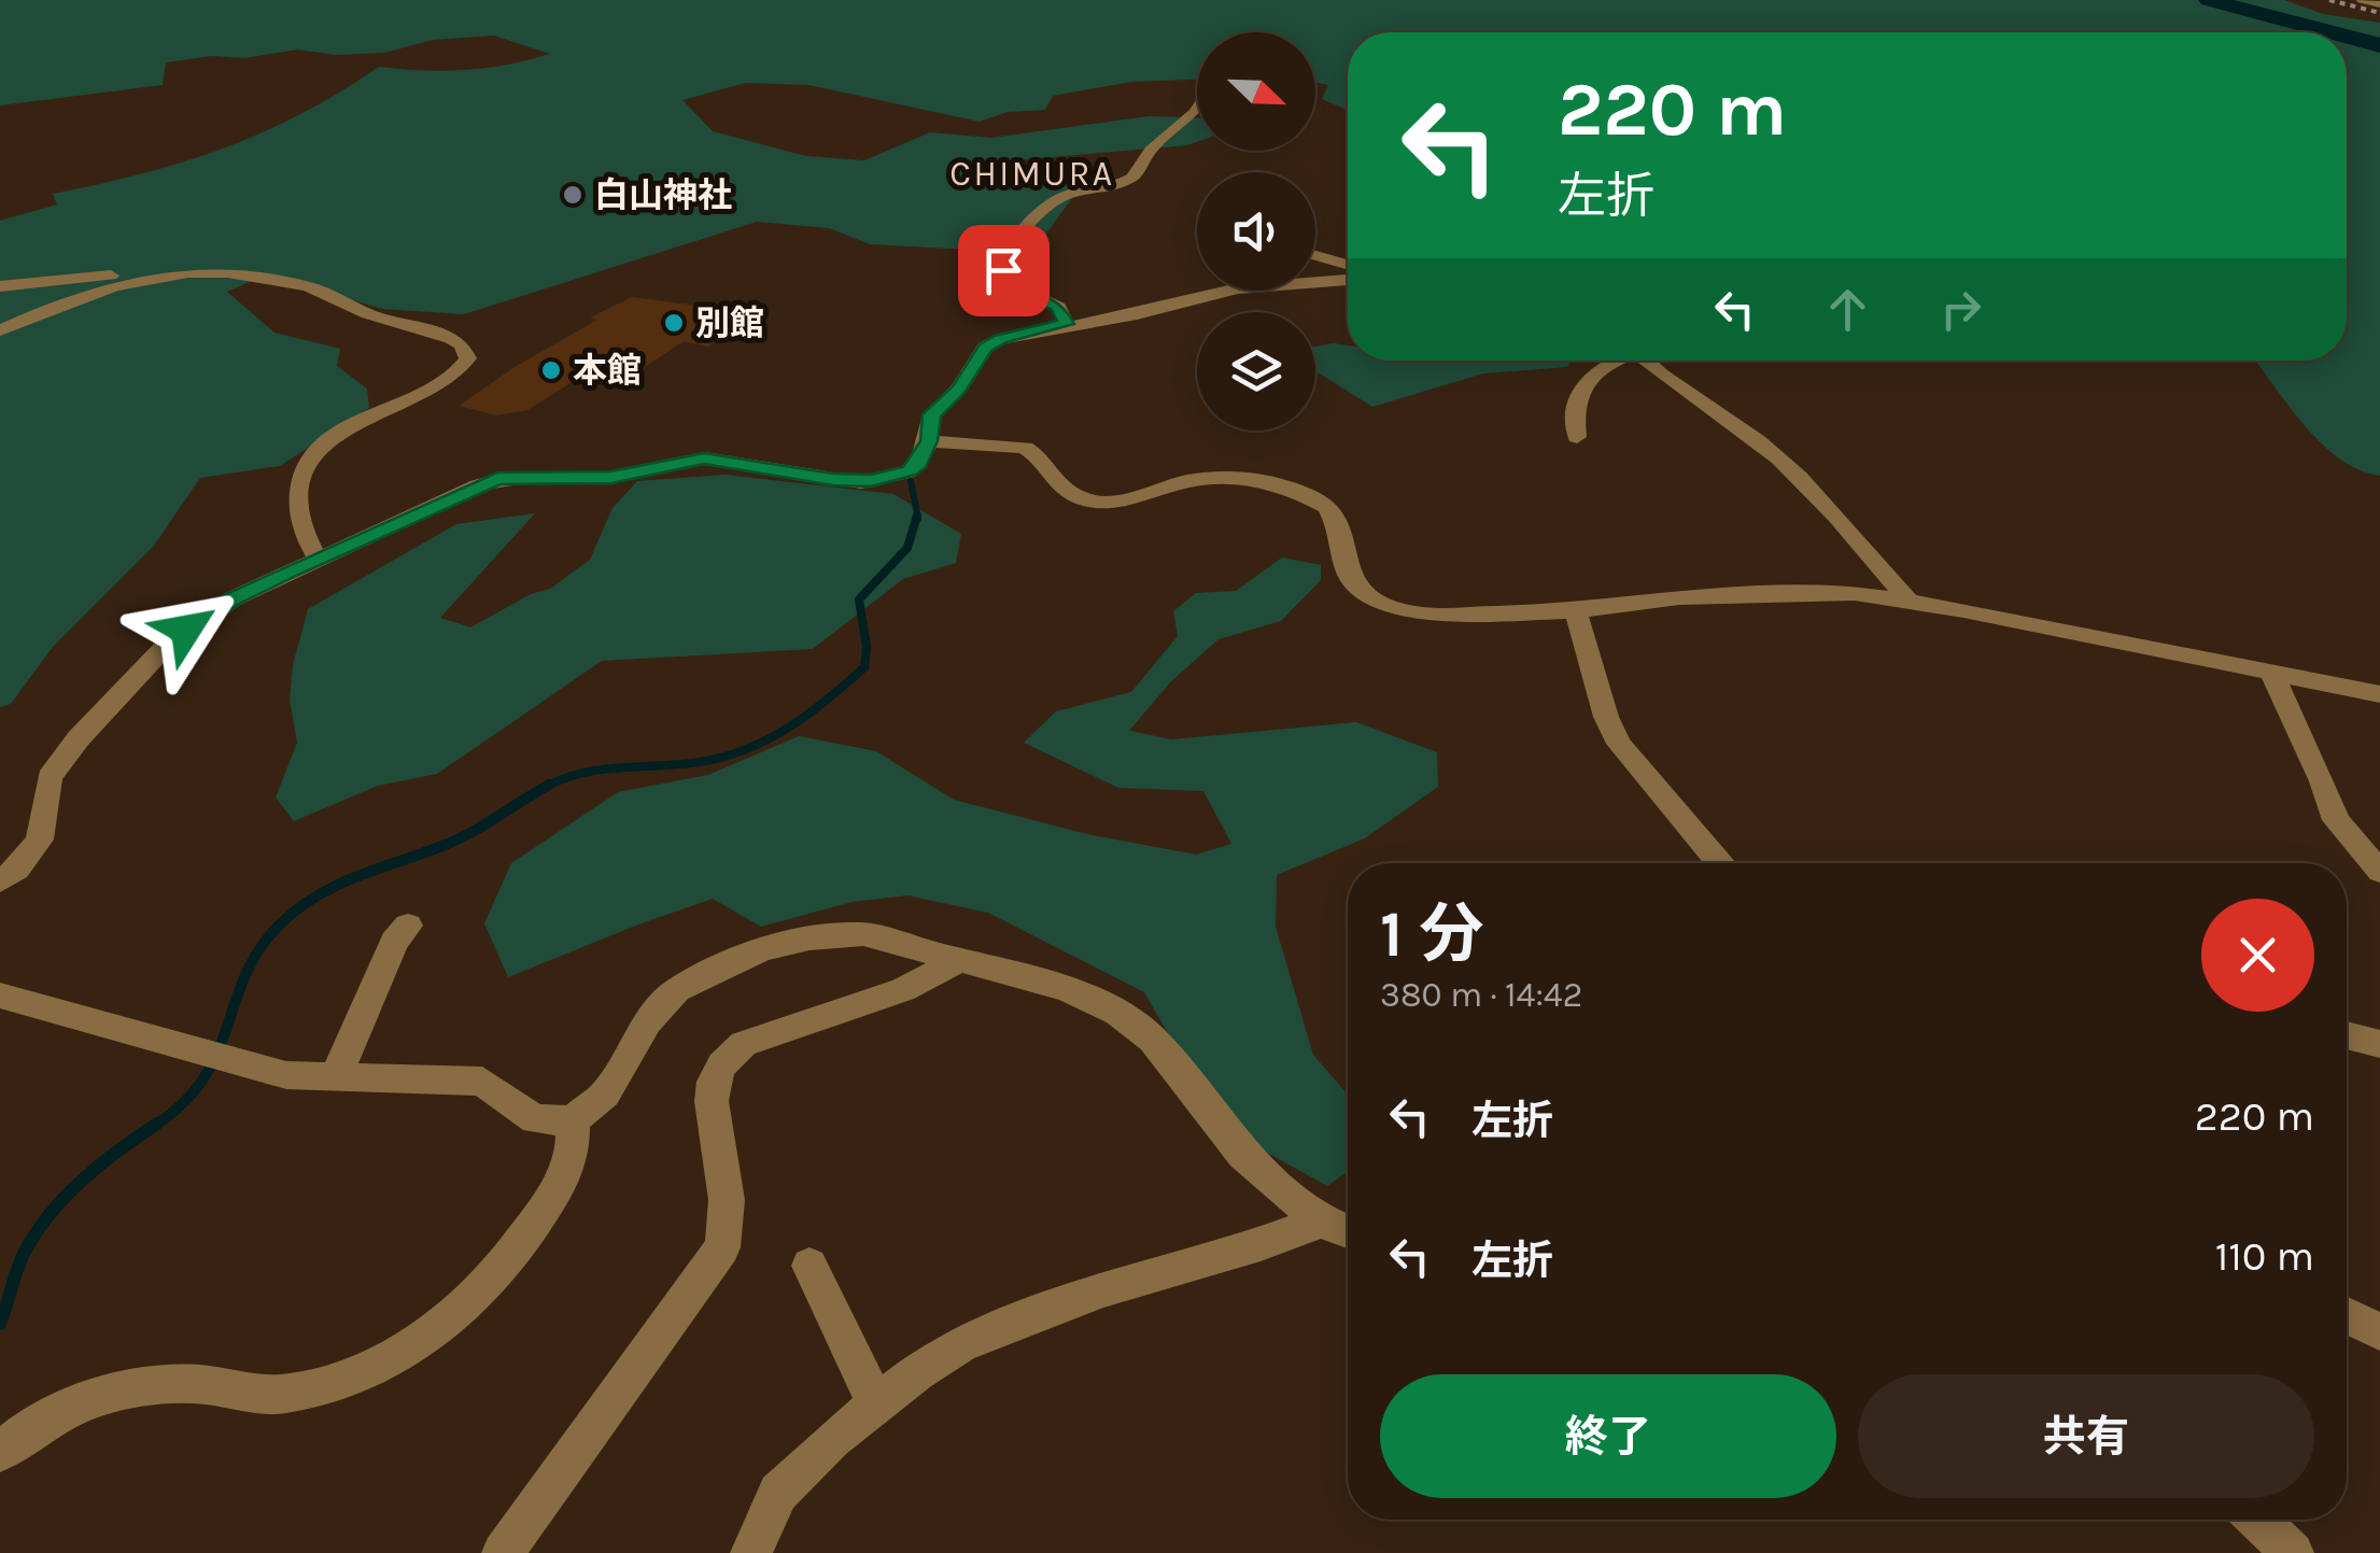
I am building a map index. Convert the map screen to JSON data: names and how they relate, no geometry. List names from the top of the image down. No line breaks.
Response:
{"districts":["CHIMURA"],"places":["白山神社","別館","本館"],"north":"bottom right","page":{"turn":["220 m","左折"],"heading":["1 分","380 m · 14:42"],"list":[{"name":"左折","value":"220 m"},{"name":"左折","value":"110 m"}],"buttons":["終了","共有"]}}
